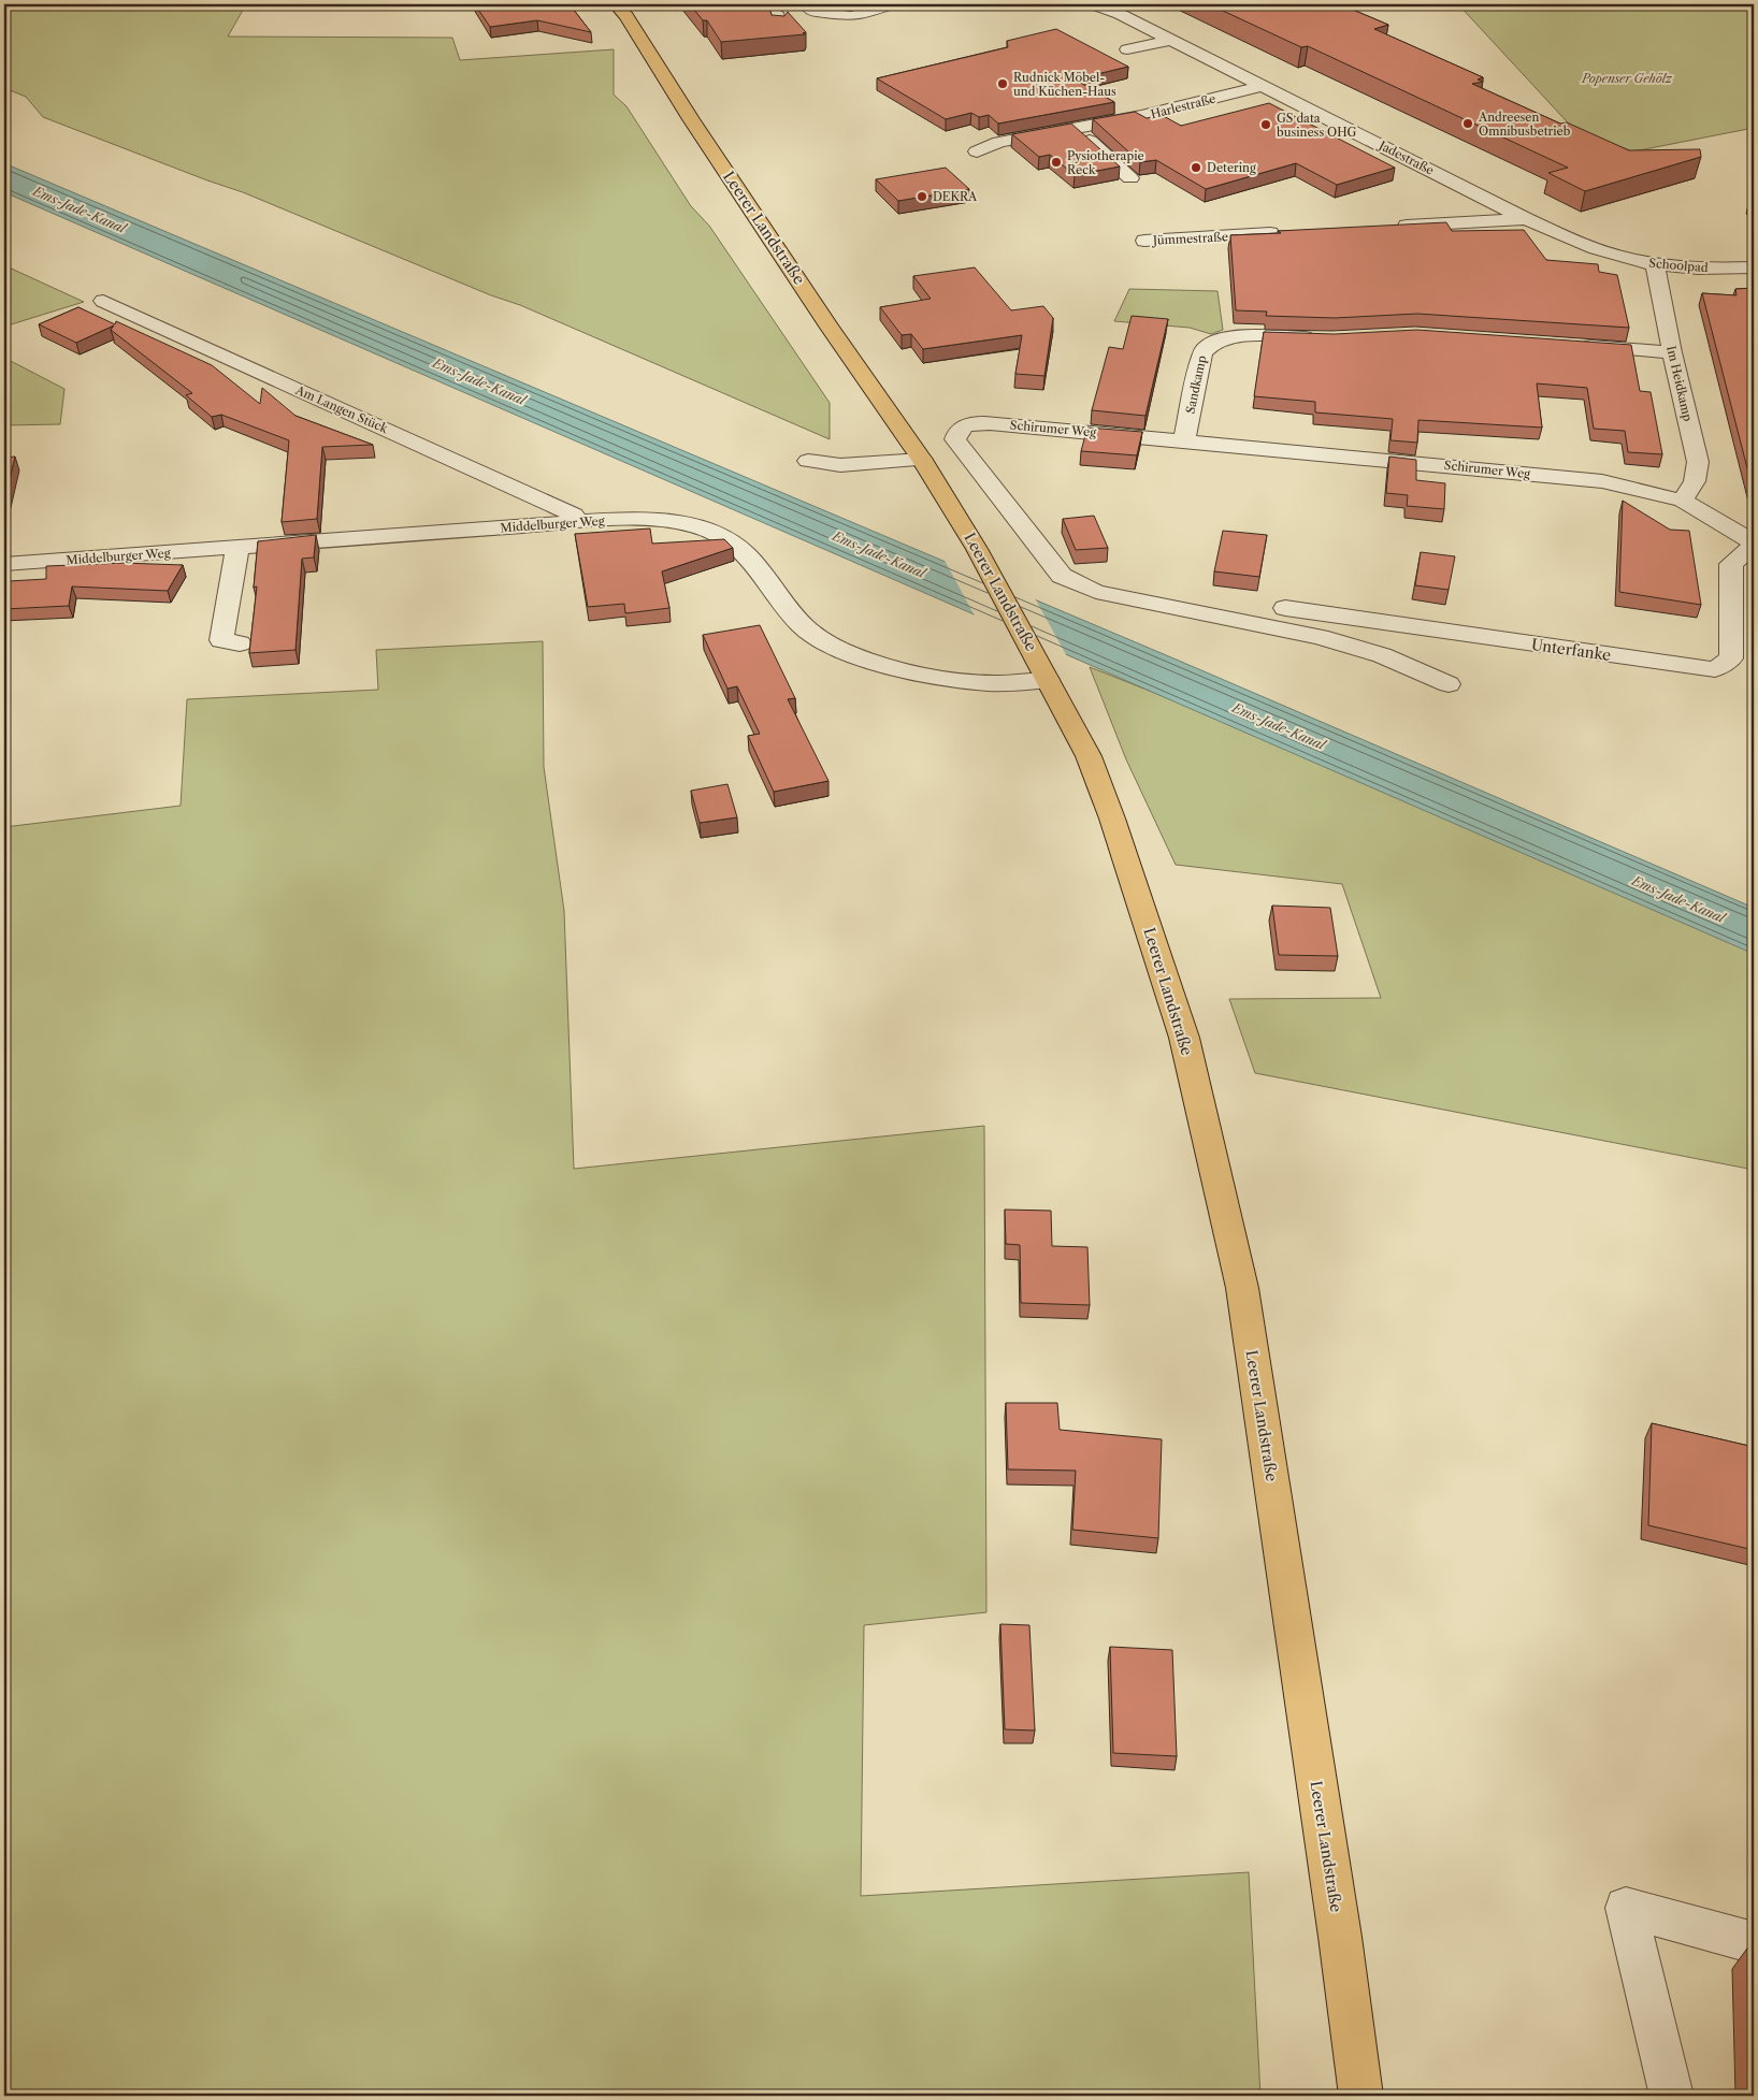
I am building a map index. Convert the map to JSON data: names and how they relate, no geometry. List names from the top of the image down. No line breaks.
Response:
{"streets":{"main road":["Leerer Landstraße"],"street":["Harlestraße","Jadestraße","Jümmestraße","Schoolpad","Im Heidkamp","Sandkamp","Am Langen Stück","Schirumer Weg","Middelburger Weg","Unterfanke"]},"crossings":[["Harlestraße","Jadestraße"],["Jadestraße","Schoolpad"],["Leerer Landstraße","Middelburger Weg"],["Schoolpad","Im Heidkamp"],["Im Heidkamp","Schirumer Weg"],["Sandkamp","Schirumer Weg"],["Am Langen Stück","Middelburger Weg"],["Schirumer Weg","Unterfanke"]],"water":["Ems-Jade-Kanal"],"parks":["Popenser Gehölz"],"places":["Rudnick Möbel- und Küchen-Haus","Andreesen Omnibusbetrieb","GS data business OHG","Pysiotherapie Reck","Detering","DEKRA"]}
